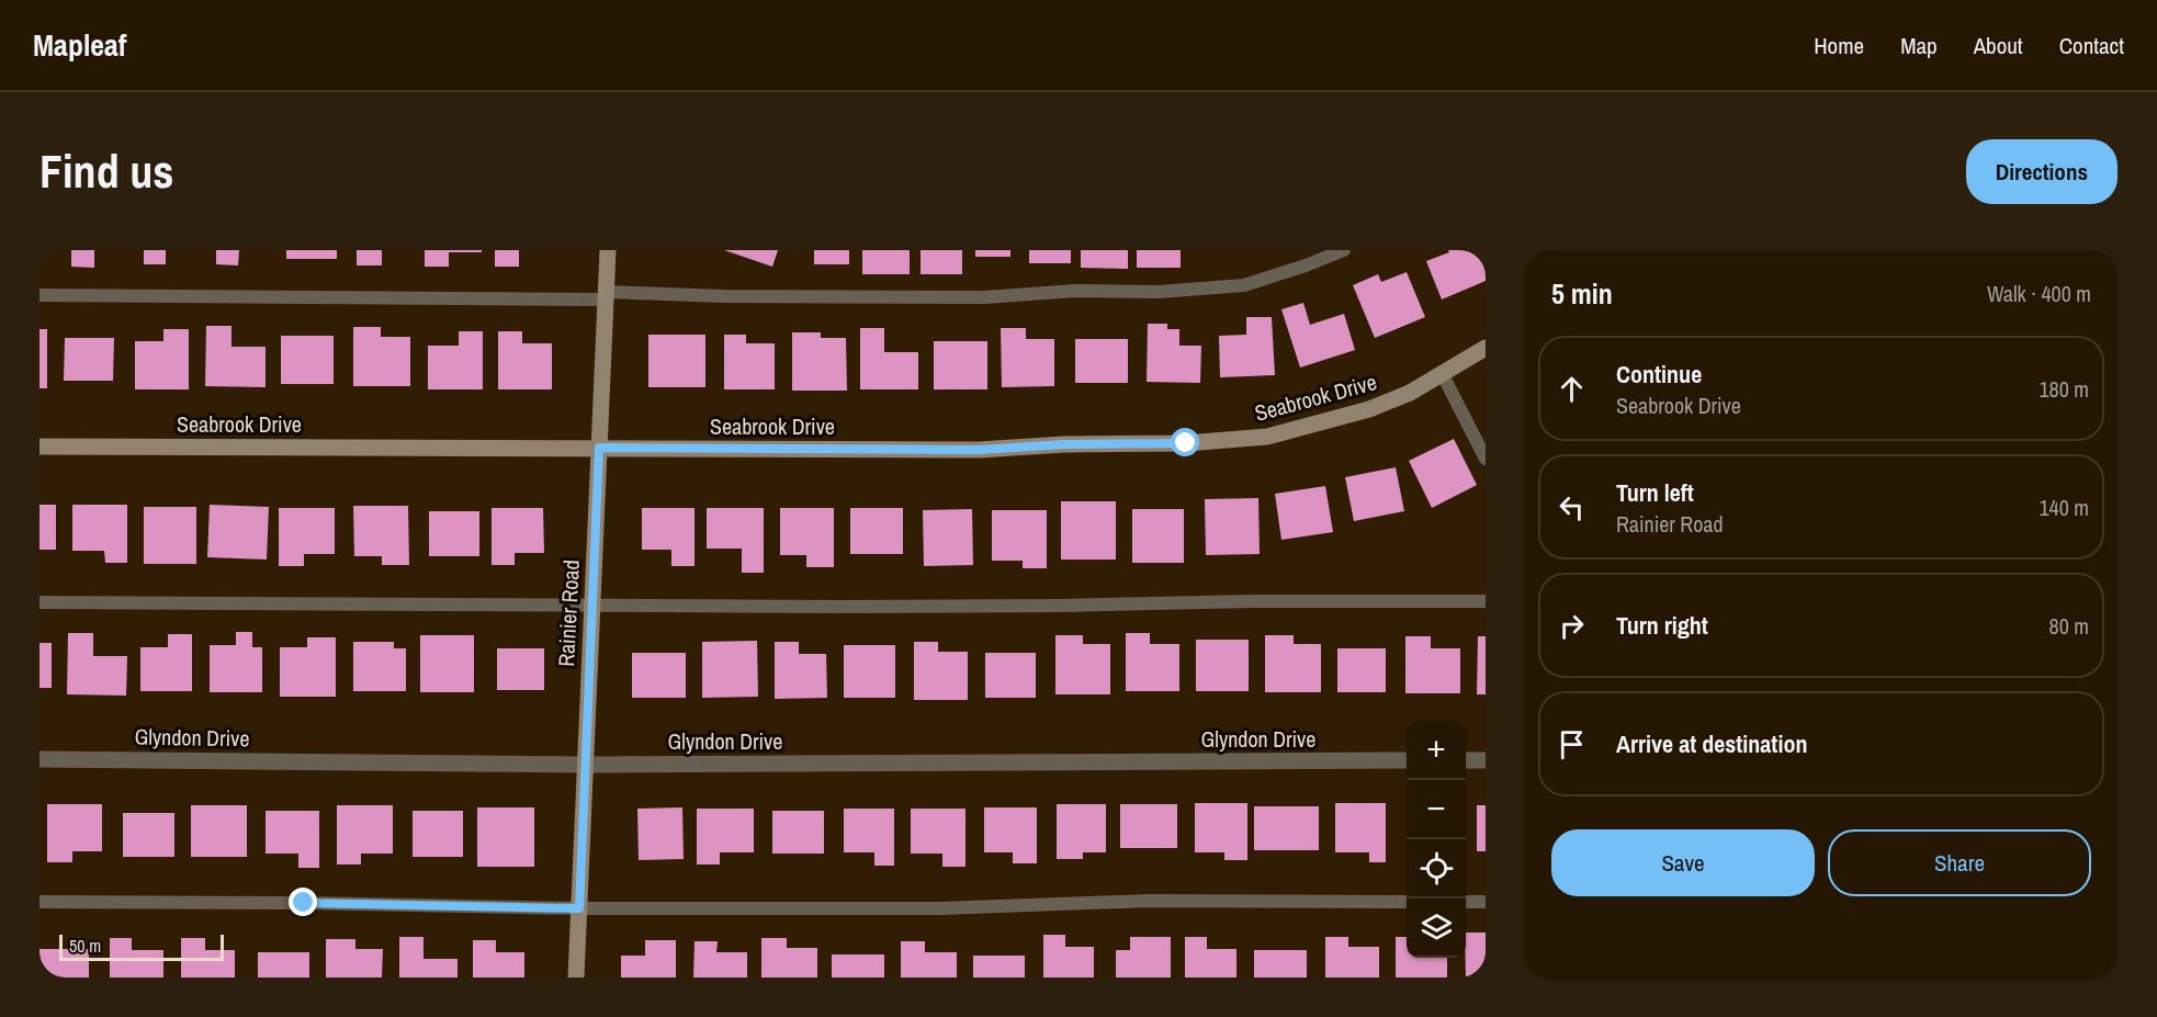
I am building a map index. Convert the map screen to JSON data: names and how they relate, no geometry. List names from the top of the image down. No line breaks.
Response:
{"streets":{"street":["Seabrook Drive","Rainier Road","Glyndon Drive"]},"crossings":[["Seabrook Drive","Rainier Road"],["Rainier Road","Glyndon Drive"]],"scale_bar":"50 m","page":{"header":"Mapleaf","nav":["Home","Map","About","Contact"],"buttons":["Directions",["Save","Share"]],"title":"Find us","heading":["5 min","Walk · 400 m"],"list":[["Continue","Seabrook Drive","180 m"],["Turn left","Rainier Road","140 m"],["Turn right","80 m"],"Arrive at destination"],"map_buttons":["+","−"],"scale":"50 m"}}
